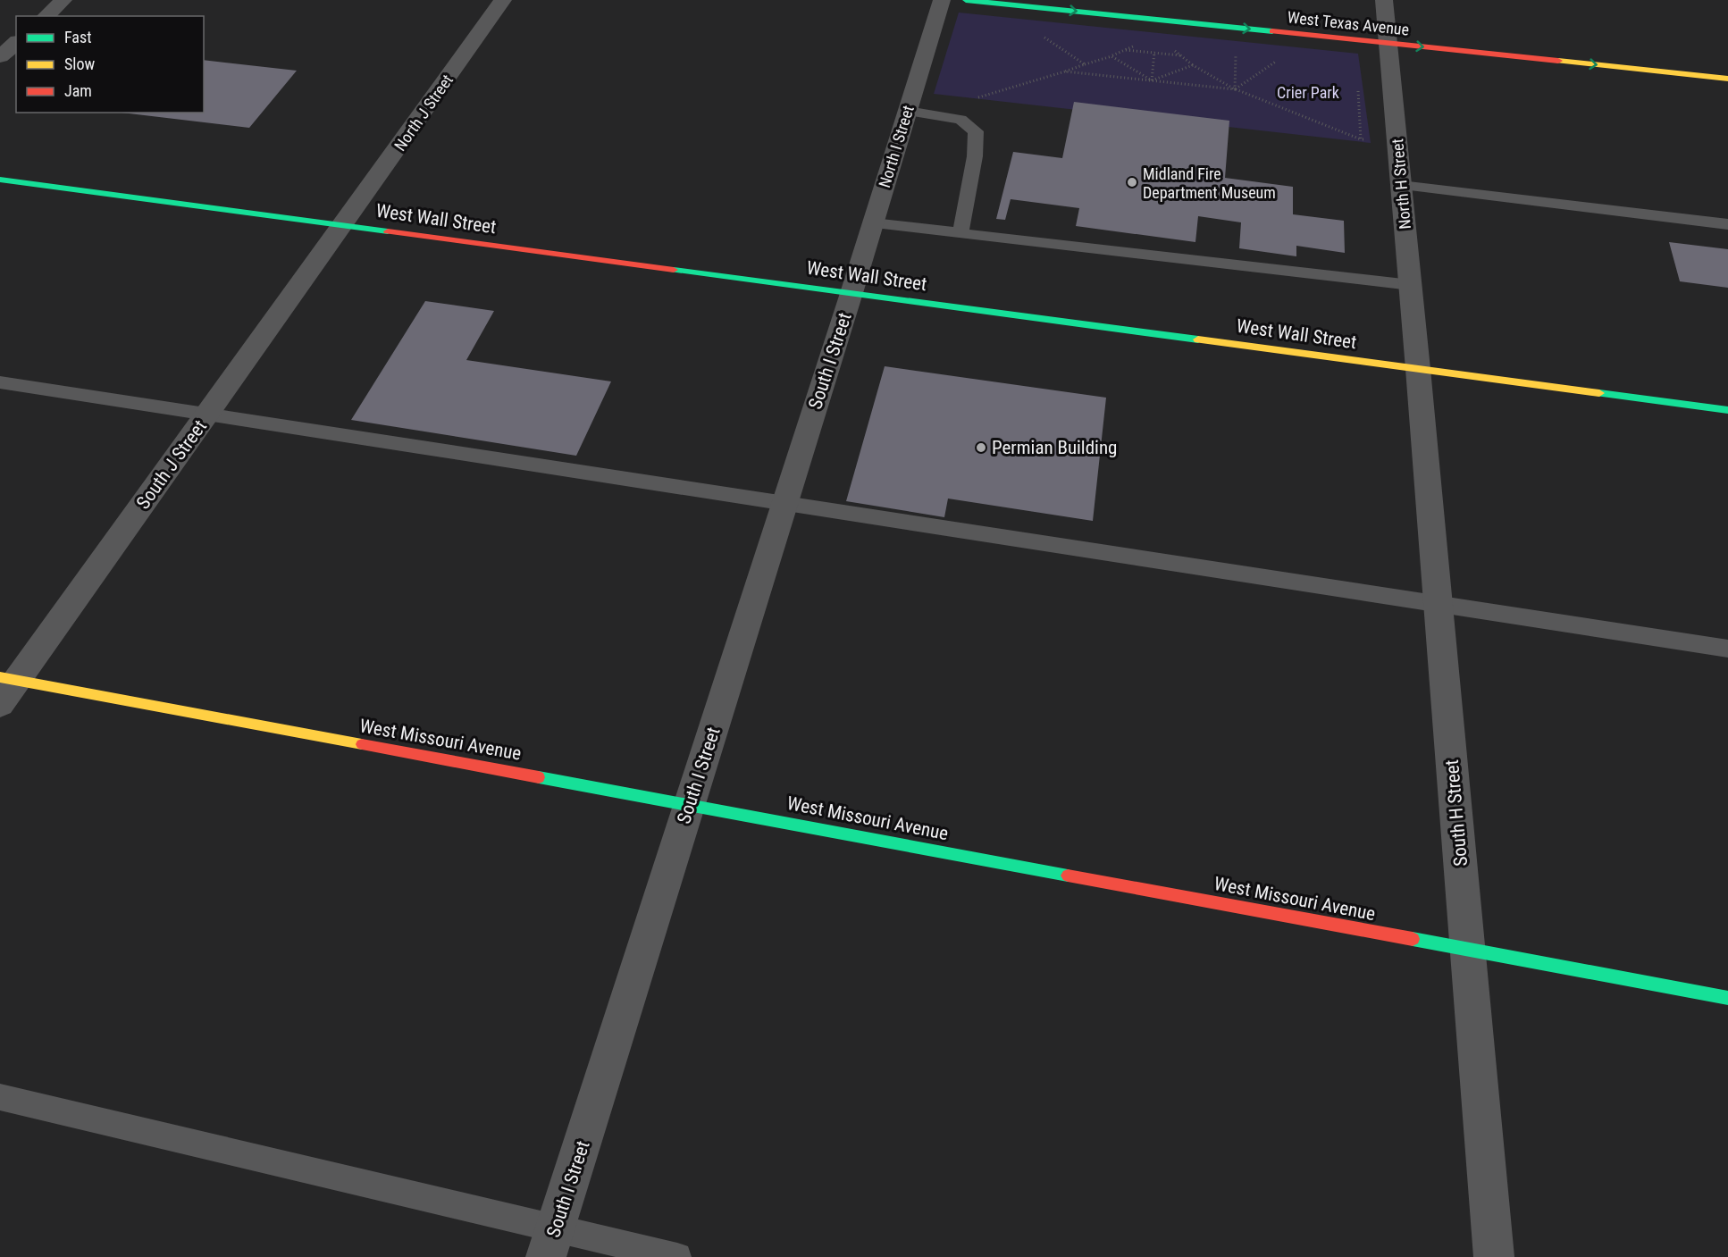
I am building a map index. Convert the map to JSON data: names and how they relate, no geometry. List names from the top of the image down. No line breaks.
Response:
{"streets":{"street":["West Texas Avenue","North J Street","North I Street","North H Street","West Wall Street","South I Street","South J Street","West Missouri Avenue","South H Street"]},"crossings":[["West Texas Avenue","North H Street"],["North J Street","West Wall Street"],["North J Street","South J Street"],["North I Street","West Wall Street"],["North I Street","South I Street"],["North H Street","West Wall Street"],["North H Street","South H Street"],["West Wall Street","South I Street"],["West Wall Street","South J Street"],["West Wall Street","South H Street"],["South I Street","West Missouri Avenue"],["South J Street","West Missouri Avenue"],["West Missouri Avenue","South H Street"]],"one_way":["West Texas Avenue"],"parks":["Crier Park"],"places":["Midland Fire Department Museum","Permian Building"],"legend":["Fast","Slow","Jam"]}
